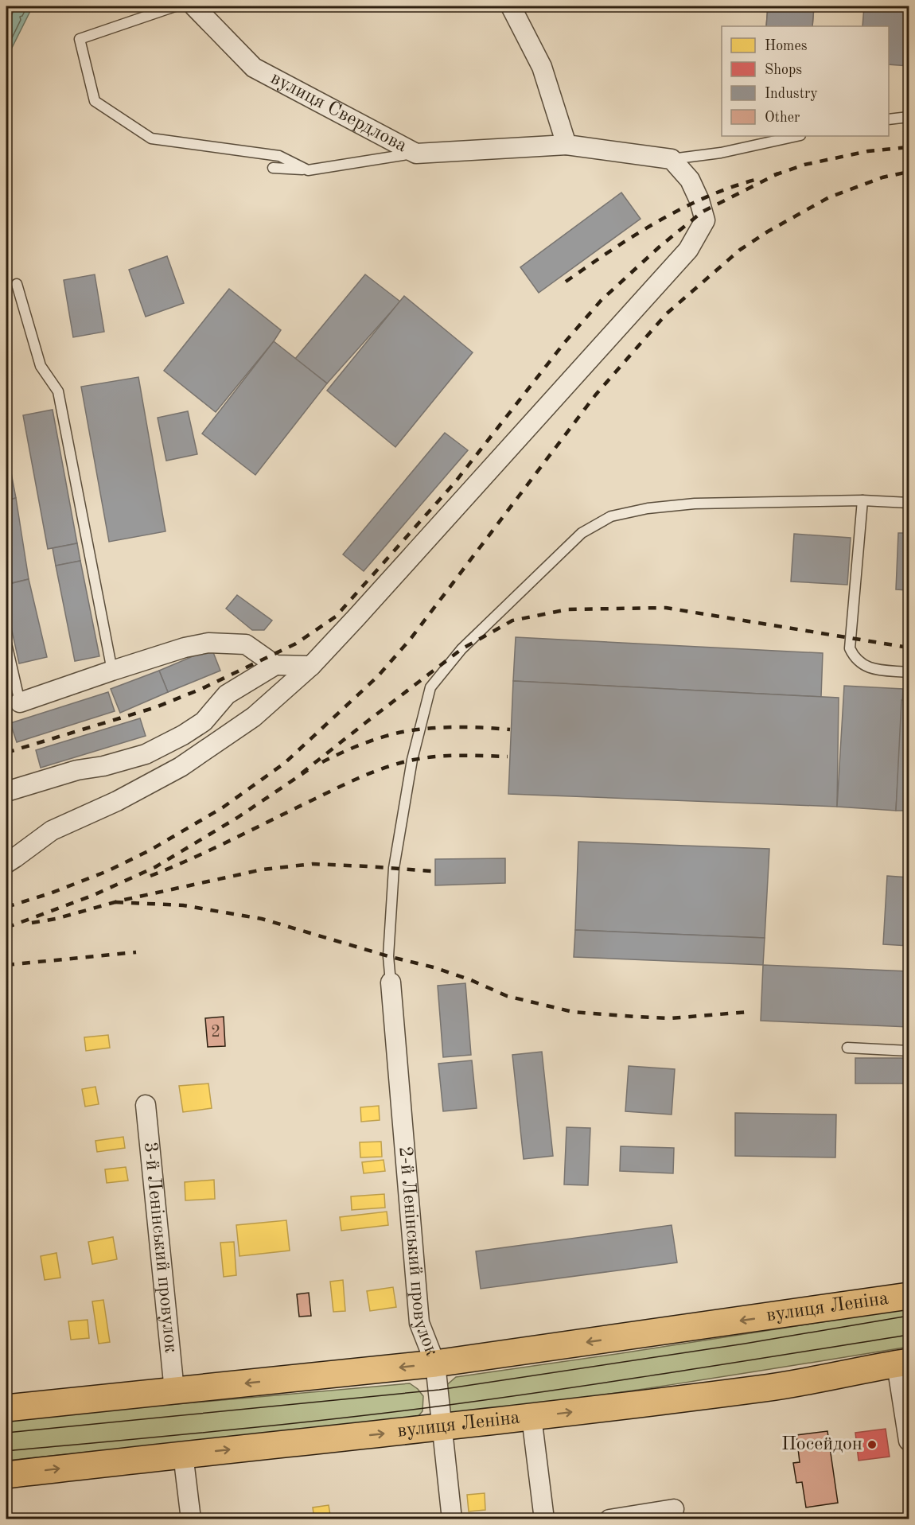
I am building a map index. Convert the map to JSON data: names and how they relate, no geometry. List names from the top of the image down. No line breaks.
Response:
{"streets":{"main road":["вулиця Леніна"],"street":["вулиця Свердлова","3-й Ленінський провулок","2-й Ленінський провулок"]},"crossings":[["3-й Ленінський провулок","вулиця Леніна"],["2-й Ленінський провулок","вулиця Леніна"]],"places":["Посейдон"],"house_numbers":["2"],"legend":["Homes","Shops","Industry","Other"]}
